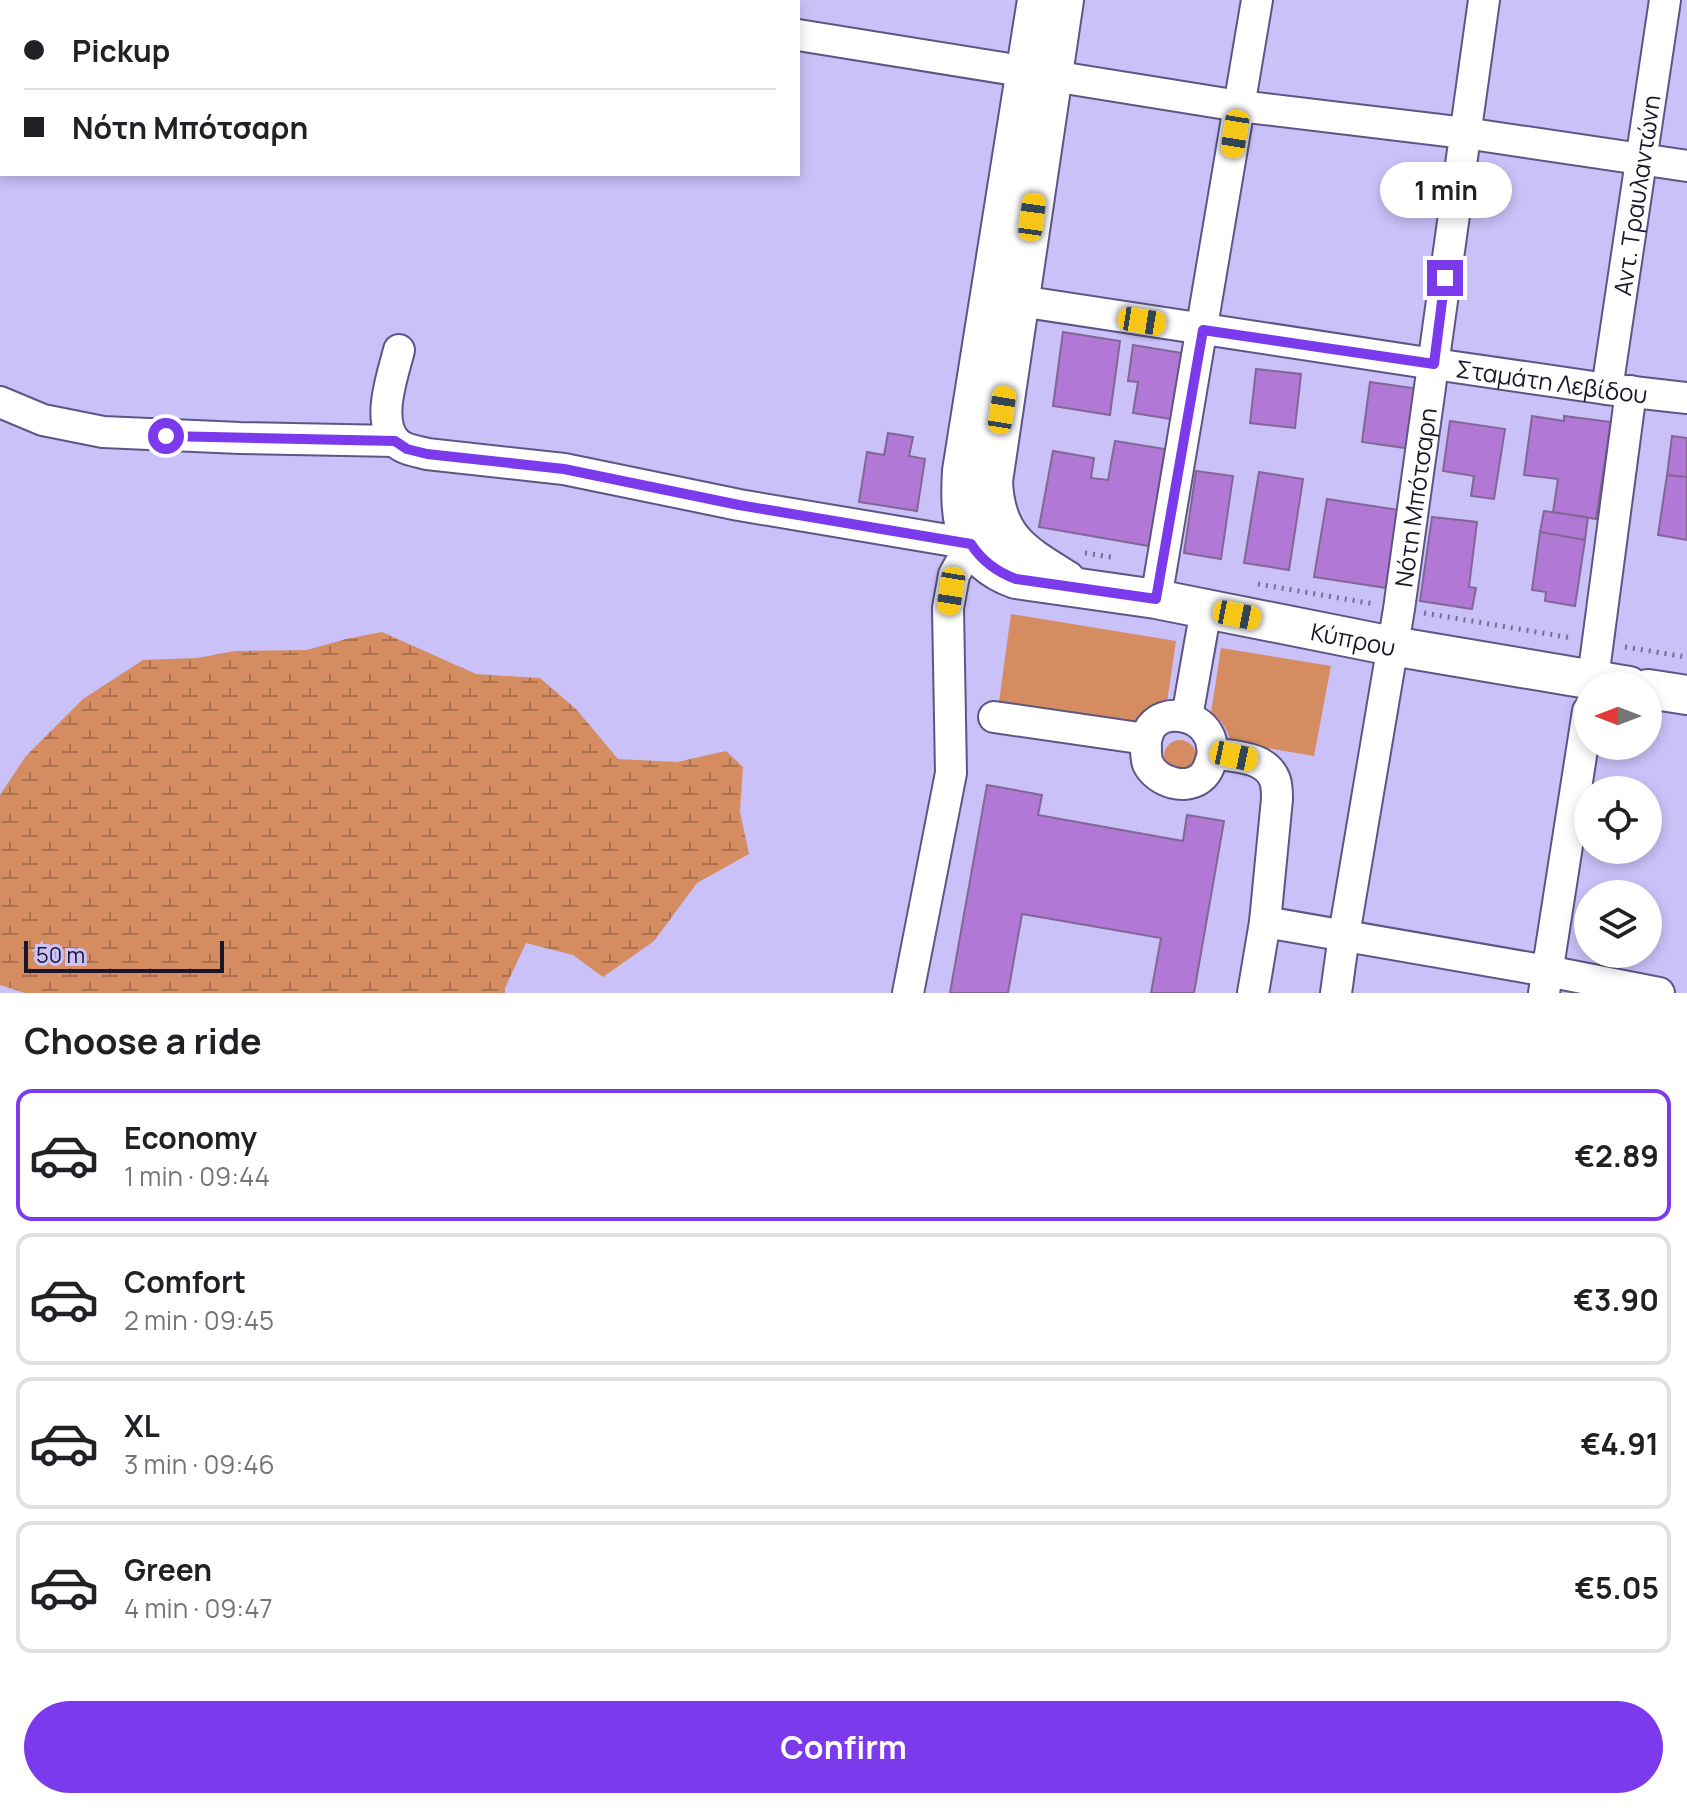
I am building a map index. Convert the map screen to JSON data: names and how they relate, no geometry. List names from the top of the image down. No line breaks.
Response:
{"streets":{"main road":["Κύπρου"],"street":["Αντ. Τραυλαντώνη","Σταμάτη Λεβίδου","Νότη Μπότσαρη"]},"crossings":[["Αντ. Τραυλαντώνη","Σταμάτη Λεβίδου"],["Σταμάτη Λεβίδου","Νότη Μπότσαρη"],["Νότη Μπότσαρη","Κύπρου"]],"scale_bar":"50 m","north":"left","page":{"banner":["Pickup","Νότη Μπότσαρη"],"bubble":"1 min","scale":"50 m","heading":"Choose a ride","list":[{"name":"Economy","note":"1 min · 09:44","value":"€2.89"},{"name":"Comfort","note":"2 min · 09:45","value":"€3.90"},{"name":"XL","note":"3 min · 09:46","value":"€4.91"},{"name":"Green","note":"4 min · 09:47","value":"€5.05"}],"buttons":"Confirm"}}
